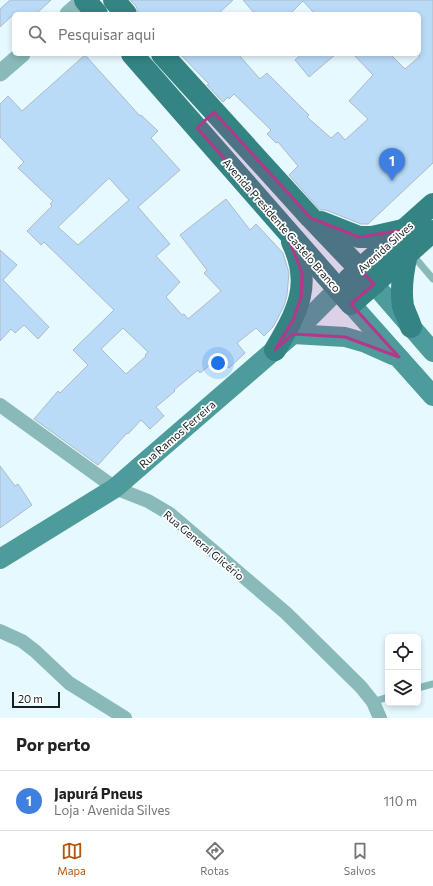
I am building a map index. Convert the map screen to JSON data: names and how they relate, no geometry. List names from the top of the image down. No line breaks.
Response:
{"streets":{"main road":["Avenida Presidente Castelo Branco","Avenida Silves","Rua Ramos Ferreira"],"street":["Rua General Glicério"]},"crossings":[["Avenida Presidente Castelo Branco","Avenida Silves"],["Avenida Presidente Castelo Branco","Rua Ramos Ferreira"],["Avenida Silves","Rua Ramos Ferreira"],["Rua Ramos Ferreira","Rua General Glicério"]],"scale_bar":"20 m","page":{"search":"Pesquisar aqui","pins":"1","scale":"20 m","heading":"Por perto","list":[{"mark":"1","name":"Japurá Pneus","note":"Loja · Avenida Silves","value":"110 m"}],"nav":["Mapa","Rotas","Salvos"]}}
